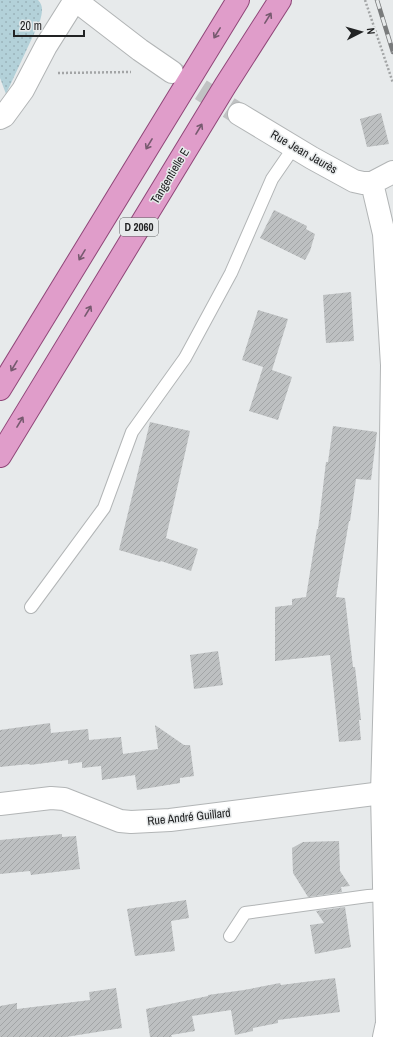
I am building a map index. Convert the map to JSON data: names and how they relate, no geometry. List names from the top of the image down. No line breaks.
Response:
{"streets":{"main road":["Tangentielle E","D 2060"],"street":["Rue Jean Jaurès","Rue André Guillard"]},"scale_bar":"20 m","north":"right"}
